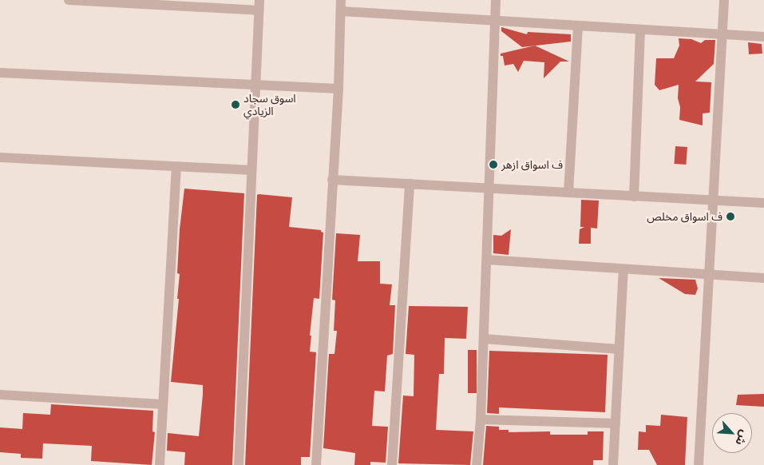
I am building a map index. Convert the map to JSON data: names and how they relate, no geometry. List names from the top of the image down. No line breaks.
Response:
{"places":["اسوق سجاد الزيادي","ف اسواق ازهر","ف اسواق مخلص"],"north":"bottom right"}
